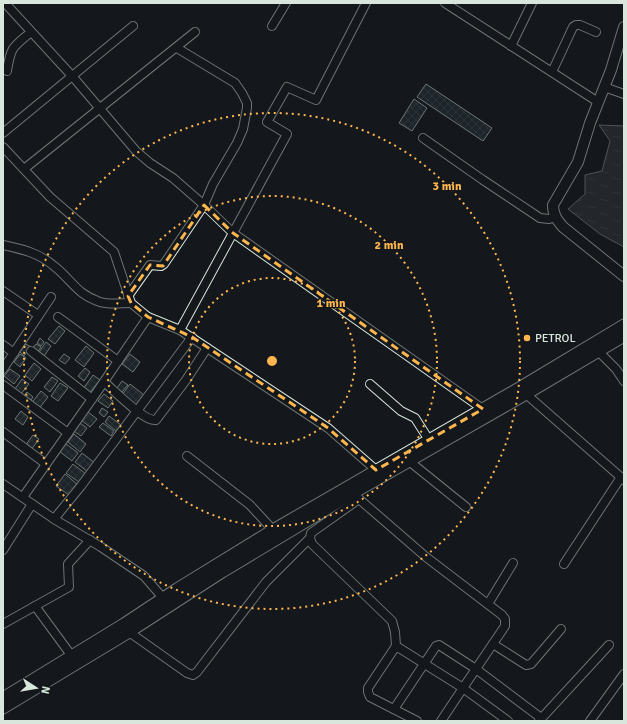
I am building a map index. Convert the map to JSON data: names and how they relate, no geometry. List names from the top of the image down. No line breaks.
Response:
{"places":["PETROL"],"north":"right","rings":["3 min","2 min","1 min"]}
